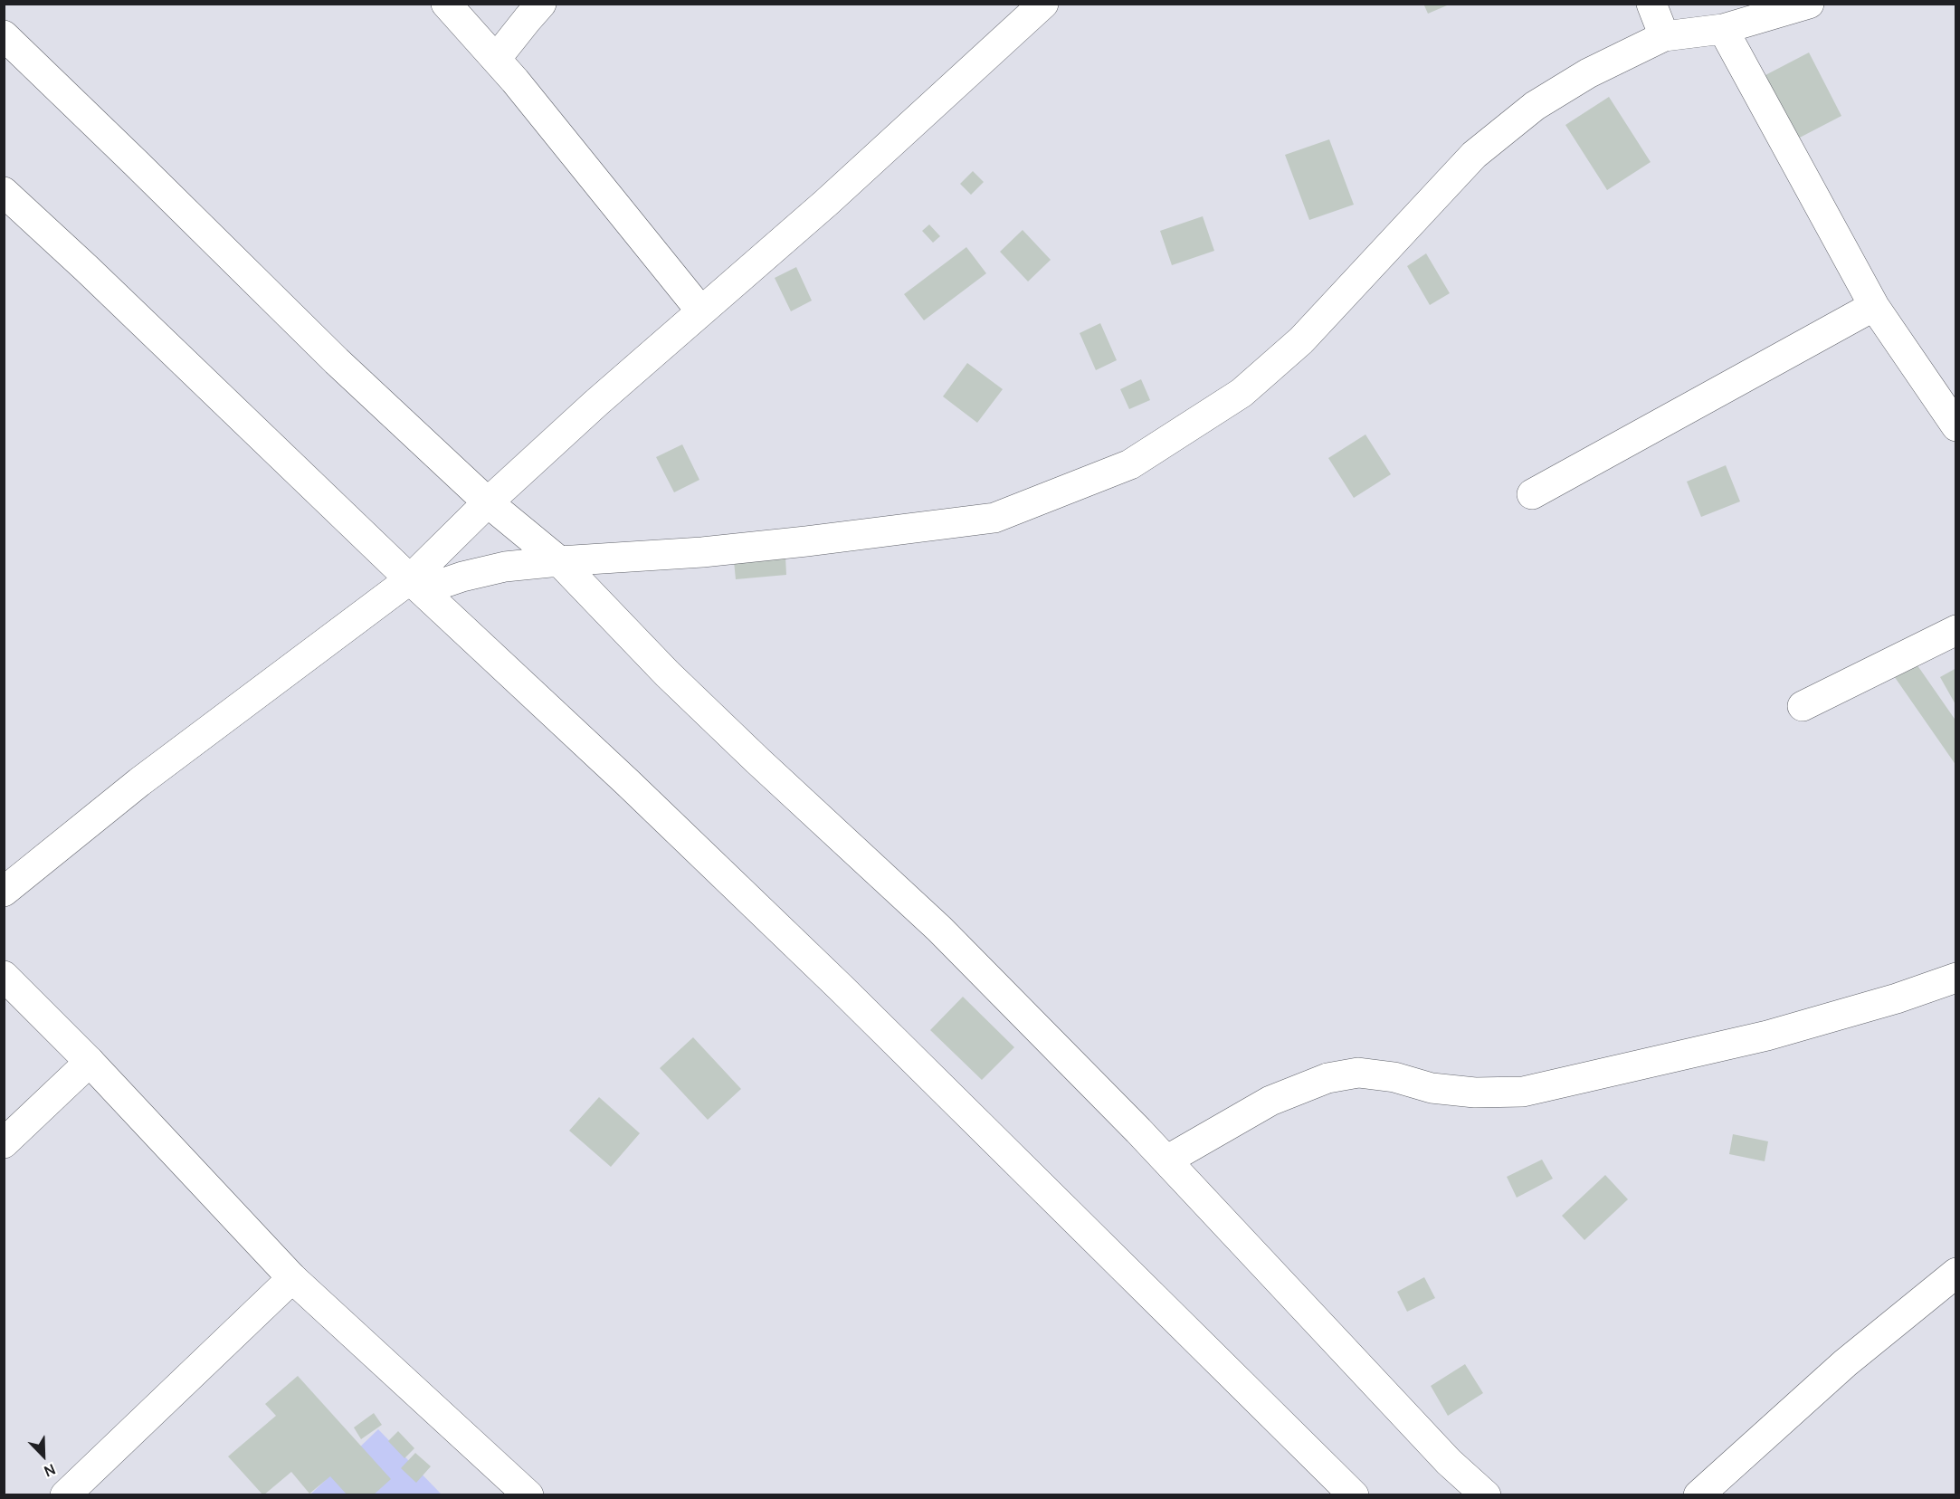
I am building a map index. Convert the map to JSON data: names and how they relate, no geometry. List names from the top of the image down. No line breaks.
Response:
{"north":"bottom right"}
